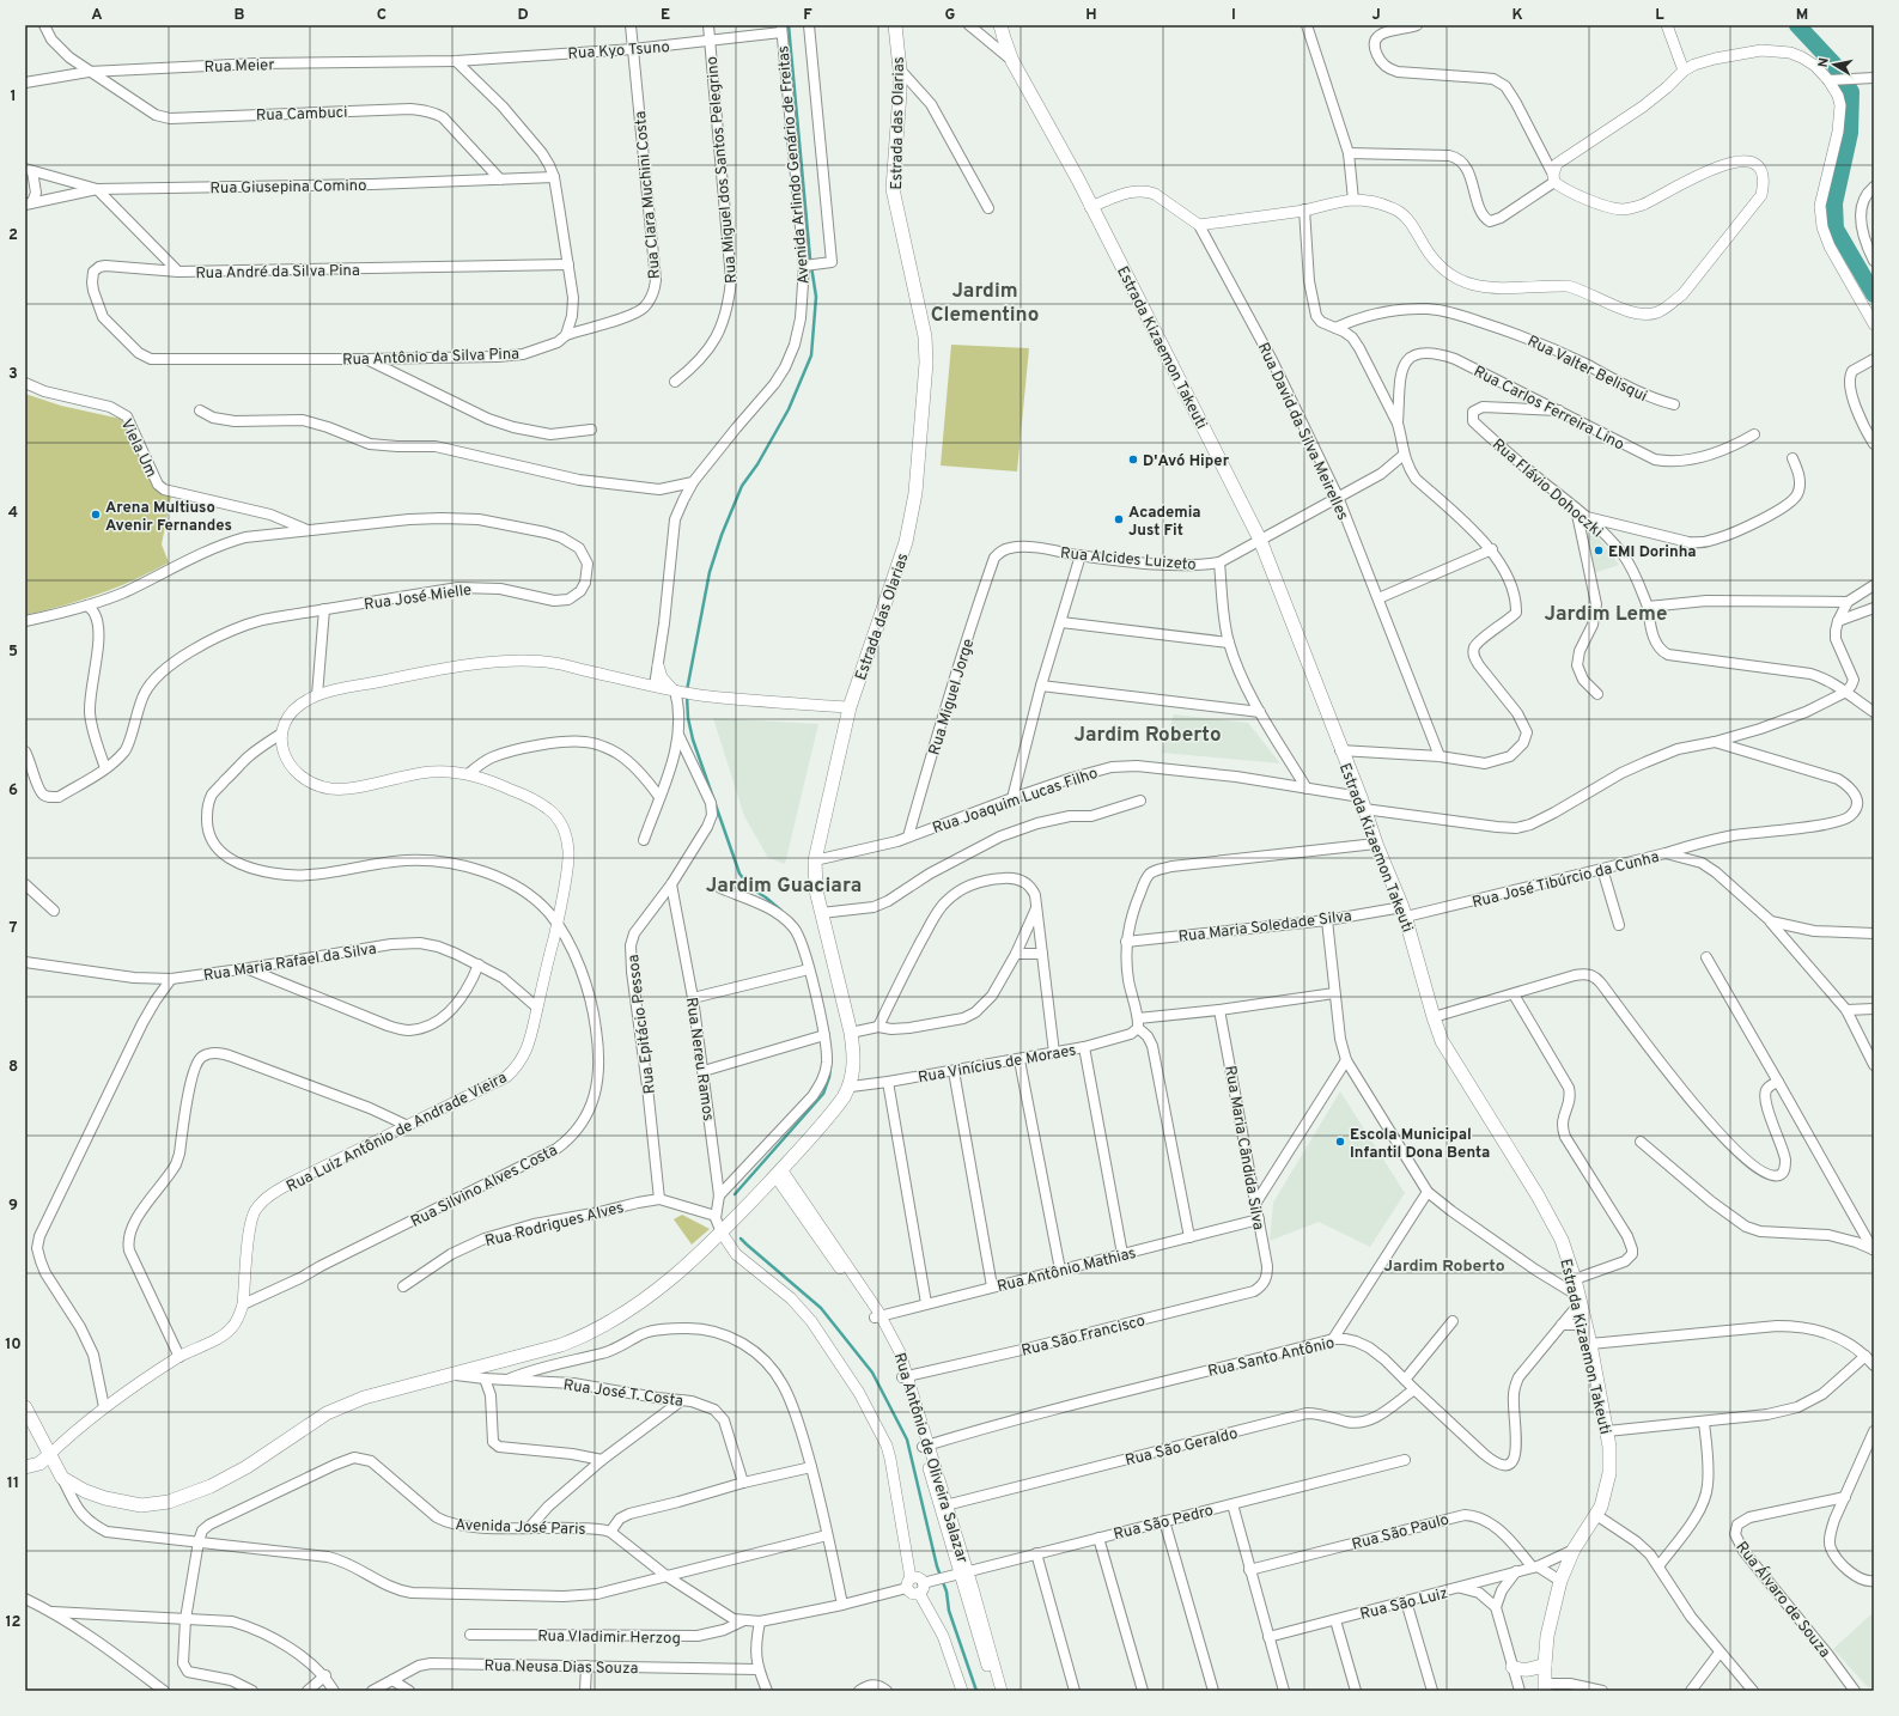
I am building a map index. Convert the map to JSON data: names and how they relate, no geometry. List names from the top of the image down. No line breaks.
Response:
{"streets":{"main road":["Estrada das Olarias","Estrada Kizaemon Takeuti"],"street":["Rua Kyo Tsuno","Rua Meier","Rua Cambuci","Avenida Arlindo Genário de Freitas","Rua Miguel dos Santos Pelegrino","Rua Giusepina Comino","Rua Clara Muchini Costa","Rua André da Silva Pina","Rua Antônio da Silva Pina","Rua Valter Belisqui","Rua Carlos Ferreira Lino","Rua David da Silva Meirelles","Viela Um","Rua Flávio Dohoczki","Rua Alcides Luizeto","Rua José Mielle","Rua Miguel Jorge","Rua Joaquim Lucas Filho","Rua José Tibúrcio da Cunha","Rua Maria Soledade Silva","Rua Maria Rafael da Silva","Rua Epitácio Pessoa","Rua Nereu Ramos","Rua Vinícius de Moraes","Rua Luiz Antônio de Andrade Vieira","Rua Maria Cândida Silva","Rua Silvino Alves Costa","Rua Rodrigues Alves","Rua Antônio Mathias","Rua São Francisco","Rua Santo Antônio","Rua José T. Costa","Rua São Geraldo","Rua Antônio de Oliveira Salazar","Rua São Pedro","Avenida José Paris","Rua São Paulo","Rua Álvaro de Souza","Rua São Luiz","Rua Vladimir Herzog","Rua Neusa Dias Souza"]},"crossings":[["Rua Kyo Tsuno","Rua Meier"],["Rua Kyo Tsuno","Avenida Arlindo Genário de Freitas"],["Rua Kyo Tsuno","Rua Miguel dos Santos Pelegrino"],["Rua Kyo Tsuno","Rua Clara Muchini Costa"],["Rua Meier","Rua Cambuci"],["Rua Cambuci","Rua Giusepina Comino"],["Estrada das Olarias","Rua Joaquim Lucas Filho"],["Estrada das Olarias","Rua Nereu Ramos"],["Estrada das Olarias","Rua Vinícius de Moraes"],["Estrada das Olarias","Rua José T. Costa"],["Estrada das Olarias","Rua Antônio de Oliveira Salazar"],["Rua Giusepina Comino","Rua André da Silva Pina"],["Rua Clara Muchini Costa","Rua Antônio da Silva Pina"],["Rua André da Silva Pina","Rua Antônio da Silva Pina"],["Estrada Kizaemon Takeuti","Rua David da Silva Meirelles"],["Estrada Kizaemon Takeuti","Rua Alcides Luizeto"],["Estrada Kizaemon Takeuti","Rua Joaquim Lucas Filho"],["Estrada Kizaemon Takeuti","Rua José Tibúrcio da Cunha"],["Estrada Kizaemon Takeuti","Rua Maria Soledade Silva"],["Estrada Kizaemon Takeuti","Rua Santo Antônio"],["Estrada Kizaemon Takeuti","Rua São Luiz"],["Rua Carlos Ferreira Lino","Rua Flávio Dohoczki"],["Viela Um","Rua José Mielle"],["Rua Flávio Dohoczki","Rua Joaquim Lucas Filho"],["Rua Alcides Luizeto","Rua Miguel Jorge"],["Rua Miguel Jorge","Rua Joaquim Lucas Filho"],["Rua José Tibúrcio da Cunha","Rua Maria Soledade Silva"],["Rua Maria Rafael da Silva","Rua Luiz Antônio de Andrade Vieira"],["Rua Epitácio Pessoa","Rua Nereu Ramos"],["Rua Epitácio Pessoa","Rua Rodrigues Alves"],["Rua Nereu Ramos","Rua Rodrigues Alves"],["Rua Vinícius de Moraes","Rua Maria Cândida Silva"],["Rua Luiz Antônio de Andrade Vieira","Rua Silvino Alves Costa"],["Rua Maria Cândida Silva","Rua Antônio Mathias"],["Rua Maria Cândida Silva","Rua São Francisco"],["Rua Antônio Mathias","Rua Antônio de Oliveira Salazar"],["Rua São Francisco","Rua Antônio de Oliveira Salazar"],["Rua Santo Antônio","Rua São Geraldo"],["Rua Santo Antônio","Rua Antônio de Oliveira Salazar"],["Rua São Geraldo","Rua Antônio de Oliveira Salazar"],["Rua Antônio de Oliveira Salazar","Rua São Pedro"],["Rua São Paulo","Rua São Luiz"]],"districts":["Jardim Clementino","Jardim Leme","Jardim Roberto","Jardim Guaciara","Jardim Roberto"],"places":["D'Avó Hiper","Arena Multiuso Avenir Fernandes","Academia Just Fit","EMI Dorinha","Escola Municipal Infantil Dona Benta"],"north":"left","grid":{"columns":["A","B","C","D","E","F","G","H","I","J","K","L","M"],"rows":["1","2","3","4","5","6","7","8","9","10","11","12"]}}
